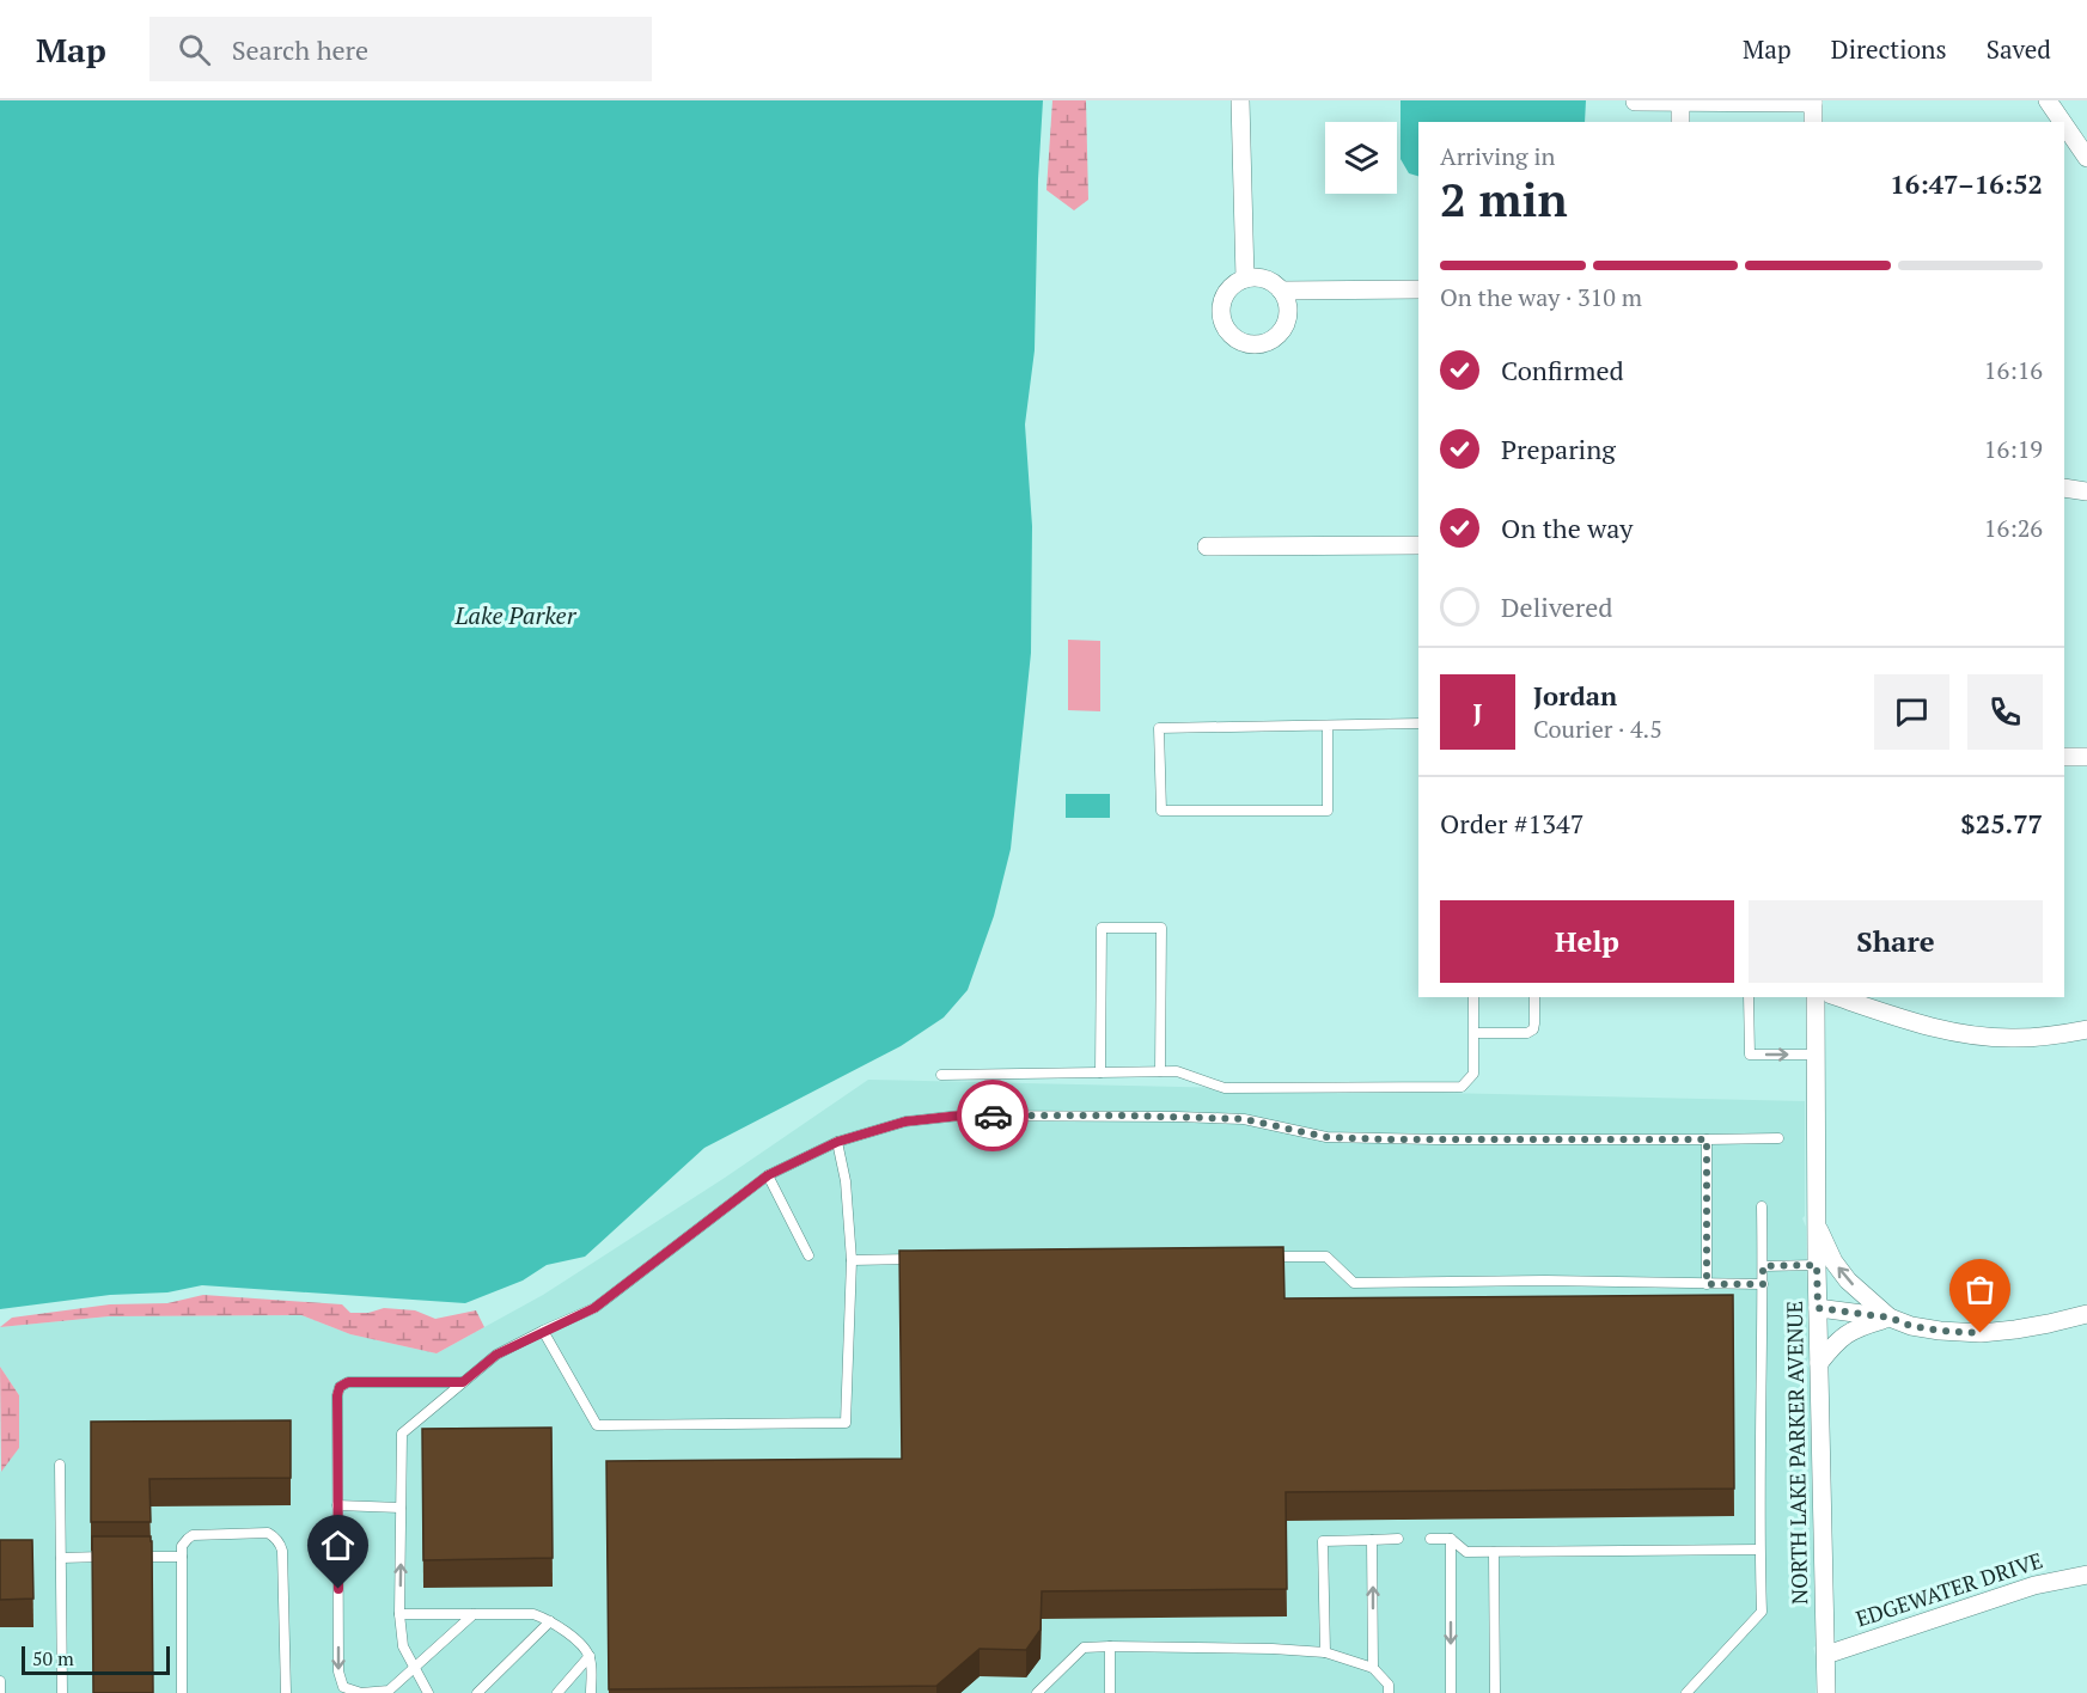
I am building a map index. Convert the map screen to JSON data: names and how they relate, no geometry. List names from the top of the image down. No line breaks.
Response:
{"streets":{"street":["NORTH LAKE PARKER AVENUE","EDGEWATER DRIVE"]},"crossings":[["NORTH LAKE PARKER AVENUE","EDGEWATER DRIVE"]],"water":["Lake Parker"],"scale_bar":"50 m","page":{"header":"Map","search":"Search here","nav":["Map","Directions","Saved"],"heading":["2 min","Arriving in","16:47–16:52"],"panel":["Jordan","Courier · 4.5","Order #1347","$25.77"],"bar":"On the way · 310 m","list":[["Confirmed","16:16"],["Preparing","16:19"],["On the way","16:26"],"Delivered"],"round":"J","buttons":["Help","Share"],"scale":"50 m"}}
